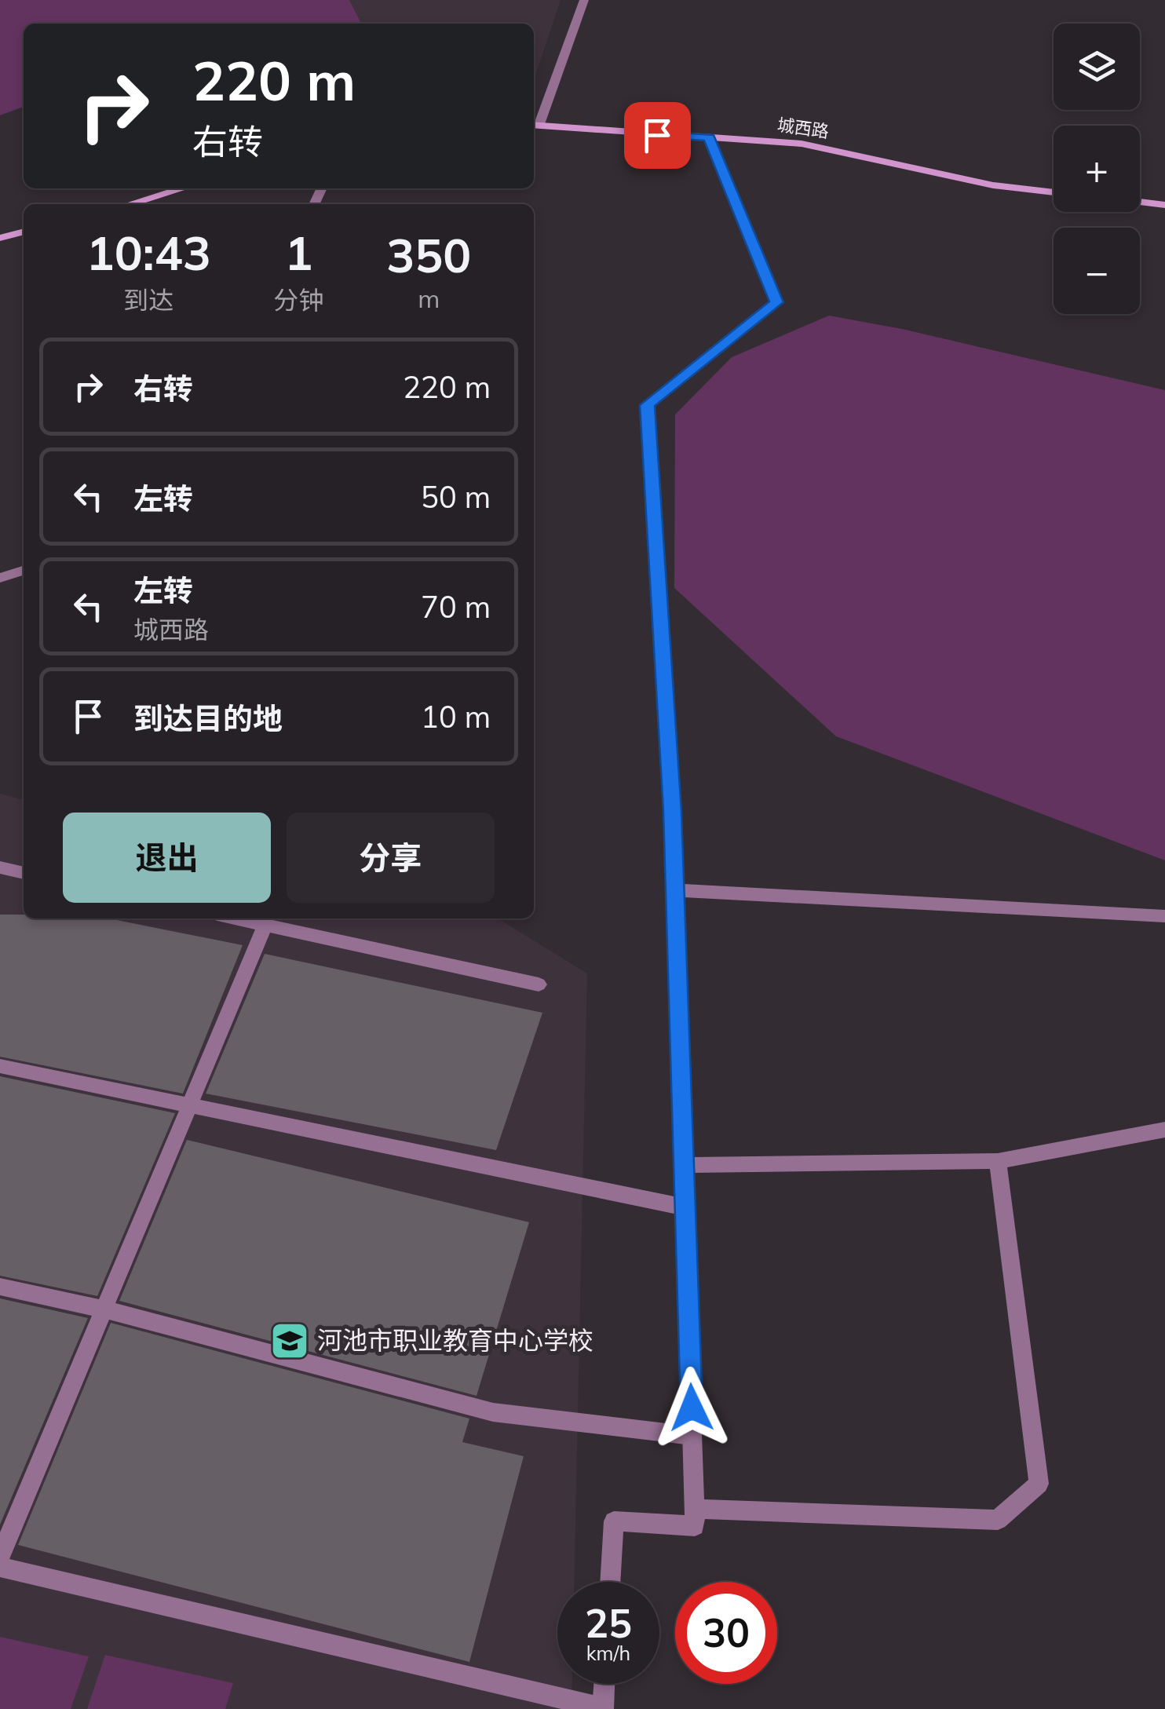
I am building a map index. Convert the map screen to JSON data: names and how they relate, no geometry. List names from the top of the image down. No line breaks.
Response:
{"streets":{"street":["城西路"]},"places":{"school or university":["河池市职业教育中心学校"]},"page":{"map_buttons":["+","−"],"turn":["220 m","右转"],"eta":["10:43","到达","1","分钟","350","m"],"list":[{"name":"右转","value":"220 m"},{"name":"左转","value":"50 m"},{"name":"左转","note":"城西路","value":"70 m"},{"name":"到达目的地","value":"10 m"}],"buttons":["退出","分享"],"speed":"25 km/h","limit":"30"}}
